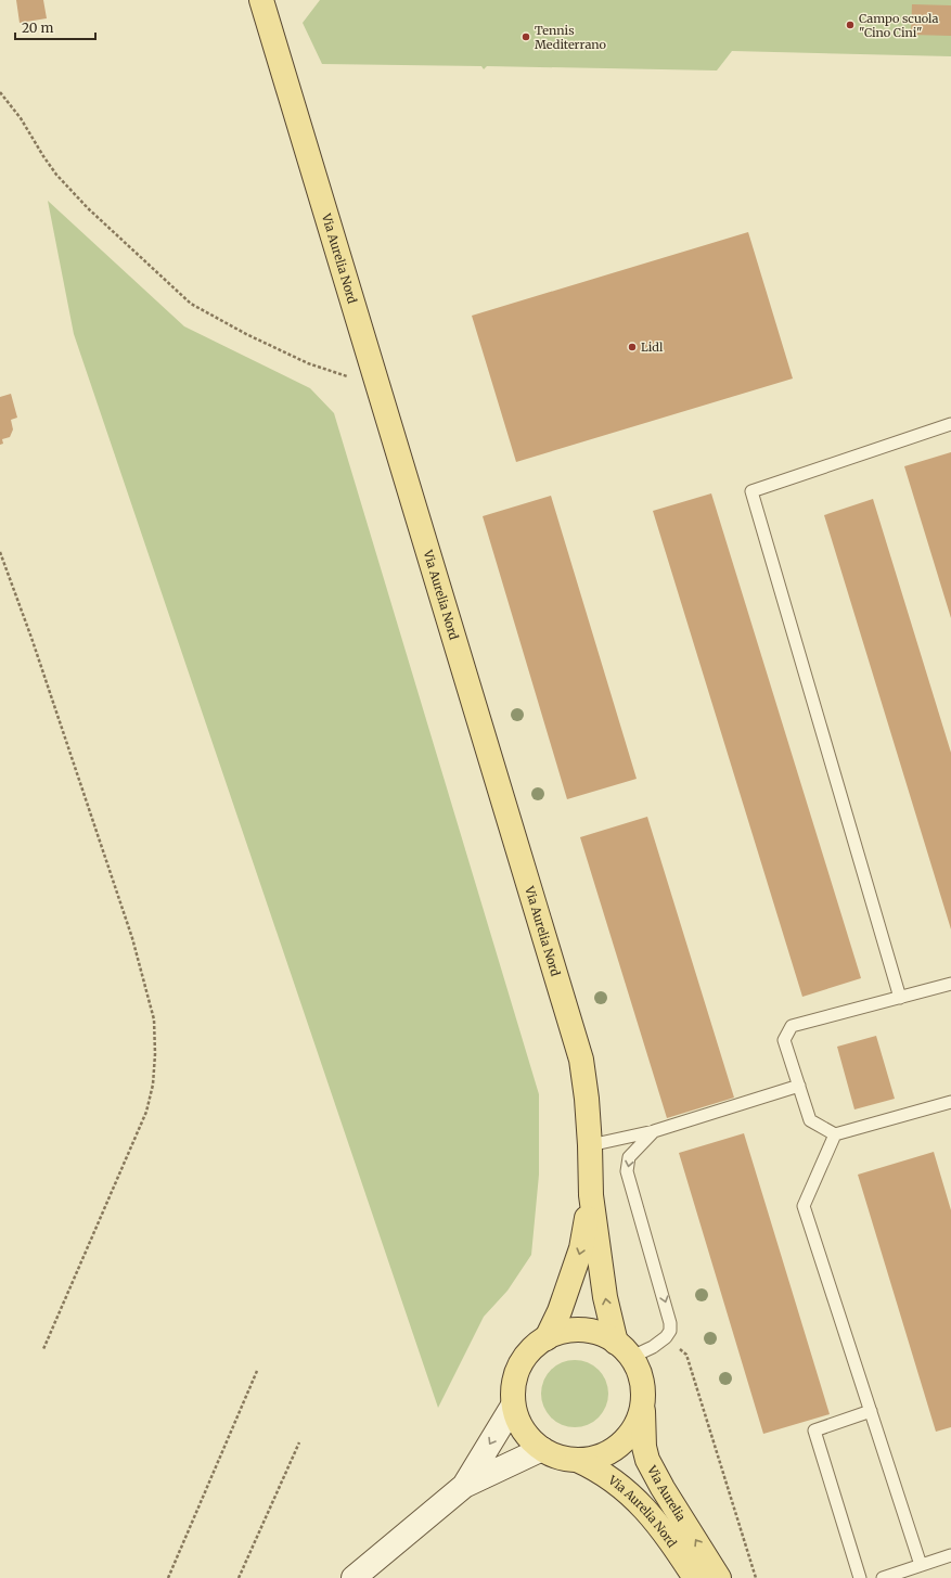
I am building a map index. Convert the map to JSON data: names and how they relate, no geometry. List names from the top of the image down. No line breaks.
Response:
{"streets":{"main road":["Via Aurelia Nord","Via Aurelia"]},"crossings":[["Via Aurelia Nord","Via Aurelia"]],"one_way":["Via Aurelia"],"places":["Campo scuola \"Cino Cini\"","Tennis Mediterrano","Lidl"],"scale_bar":"20 m"}
